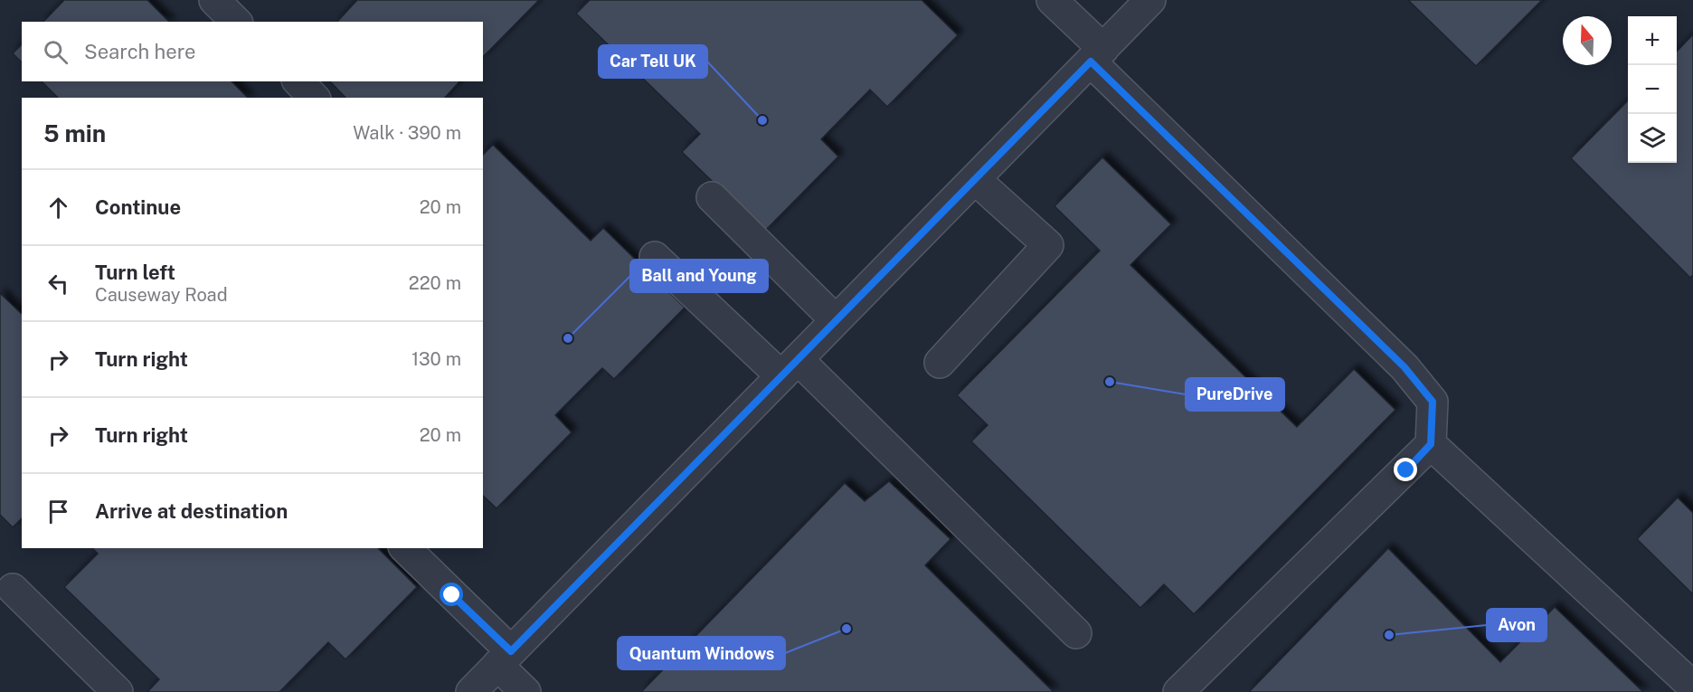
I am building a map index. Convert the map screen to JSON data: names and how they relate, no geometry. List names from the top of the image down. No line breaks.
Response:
{"places":["Car Tell UK","Ball and Young","PureDrive","Quantum Windows","Avon"],"north":"top","page":{"map_buttons":["+","−"],"search":"Search here","heading":["5 min","Walk · 390 m"],"list":[["Continue","20 m"],["Turn left","Causeway Road","220 m"],["Turn right","130 m"],["Turn right","20 m"],"Arrive at destination"]}}
